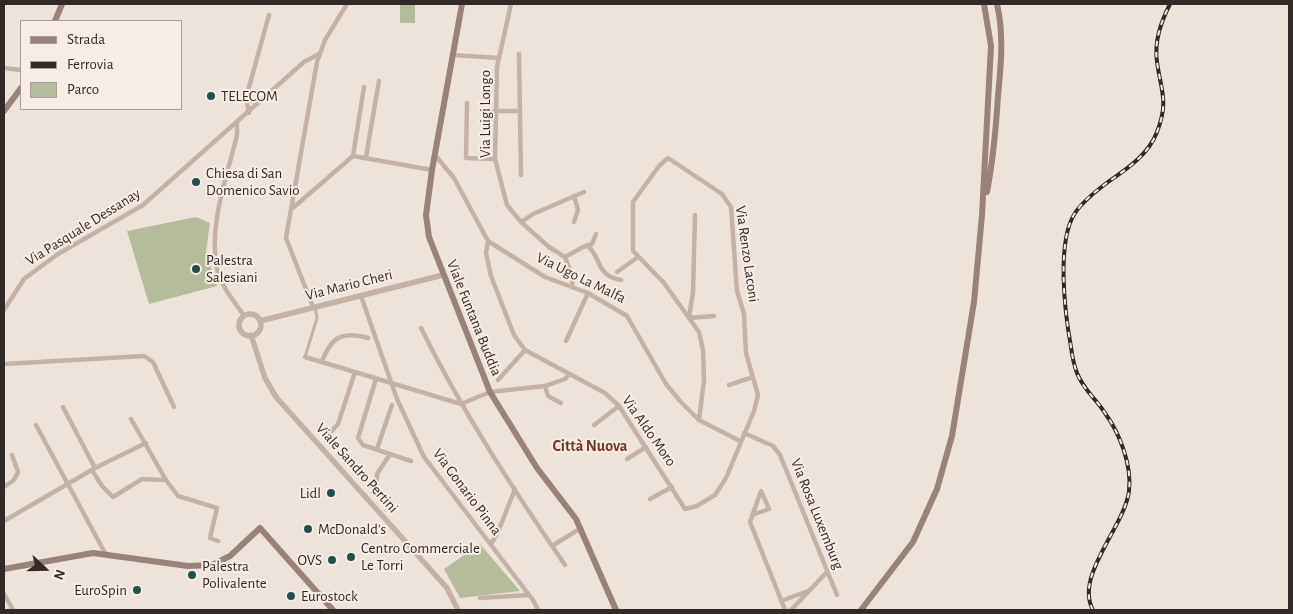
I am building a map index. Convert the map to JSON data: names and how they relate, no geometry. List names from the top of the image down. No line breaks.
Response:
{"streets":{"main road":["Viale Funtana Buddia"],"street":["Via Luigi Longo","Via Pasquale Dessanay","Via Renzo Laconi","Via Ugo La Malfa","Via Mario Cheri","Via Aldo Moro","Viale Sandro Pertini","Via Gonario Pinna","Via Rosa Luxemburg"]},"crossings":[["Via Renzo Laconi","Via Ugo La Malfa"],["Via Ugo La Malfa","Viale Funtana Buddia"],["Via Ugo La Malfa","Via Aldo Moro"],["Via Mario Cheri","Viale Funtana Buddia"],["Via Mario Cheri","Viale Sandro Pertini"],["Via Mario Cheri","Via Gonario Pinna"]],"districts":["Città Nuova"],"places":["TELECOM","Chiesa di San Domenico Savio","Palestra Salesiani","Lidl","McDonald's","Centro Commerciale Le Torri","OVS","Palestra Polivalente","EuroSpin","Eurostock"],"legend":["Strada","Ferrovia","Parco"],"north":"right"}
